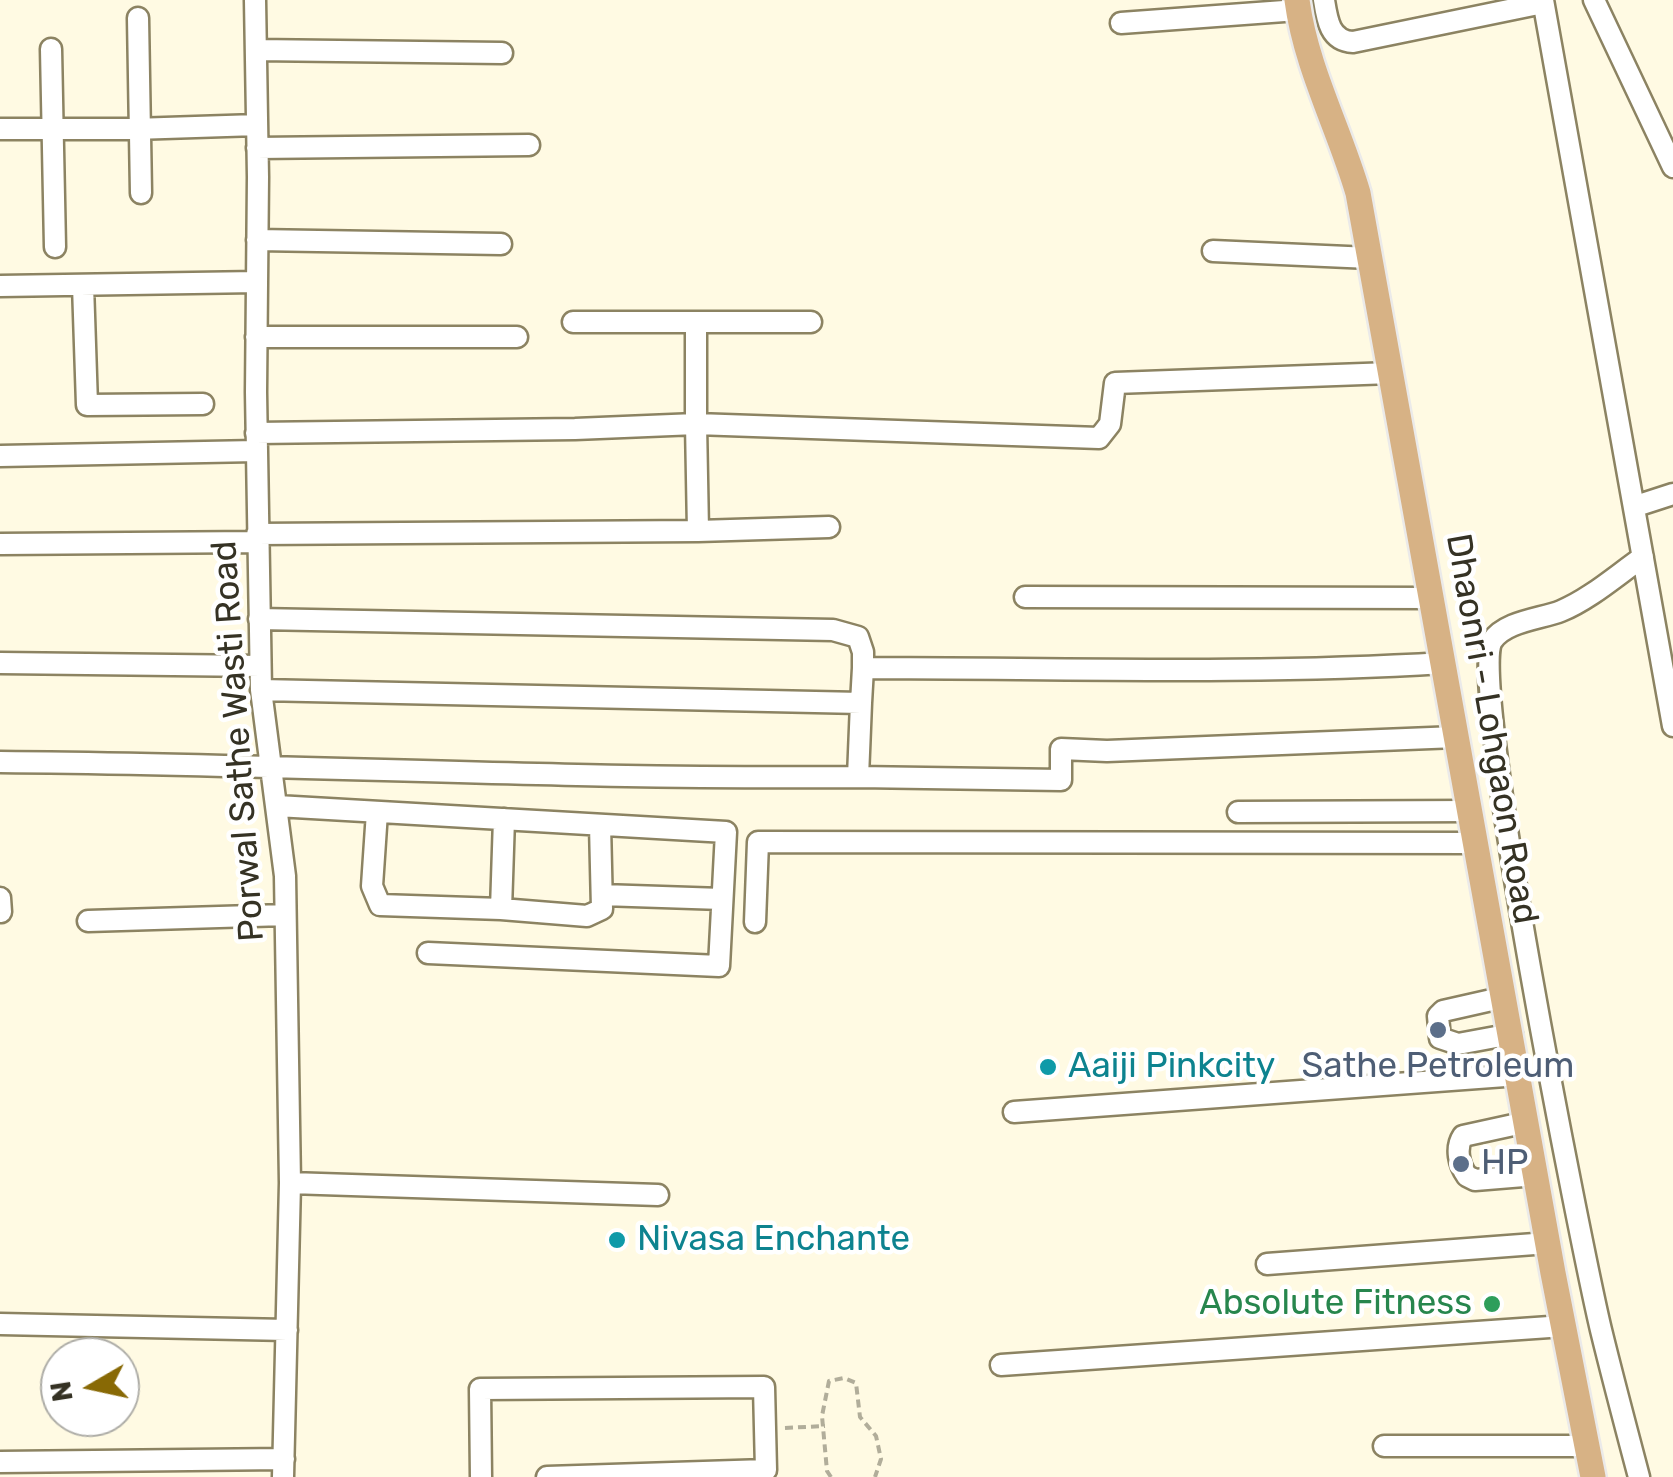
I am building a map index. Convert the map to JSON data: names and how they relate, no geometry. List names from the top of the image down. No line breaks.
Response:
{"streets":{"main road":["Dhaonri - Lohgaon Road"],"street":["Porwal Sathe Wasti Road"]},"places":["Sathe Petroleum","Aaiji Pinkcity","HP","Nivasa Enchante","Absolute Fitness"],"north":"left"}
